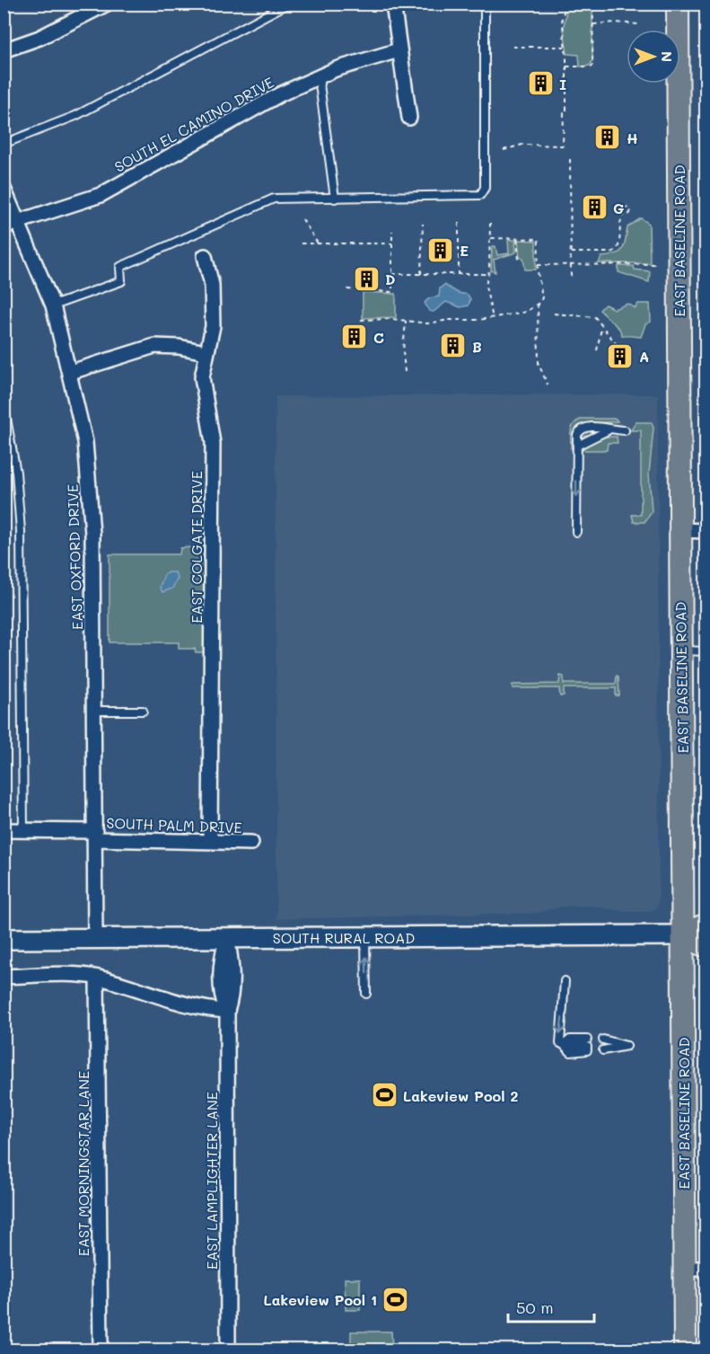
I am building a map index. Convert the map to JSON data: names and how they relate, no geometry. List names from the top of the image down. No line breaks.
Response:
{"streets":{"main road":["EAST BASELINE ROAD","SOUTH RURAL ROAD"],"street":["SOUTH EL CAMINO DRIVE","EAST COLGATE DRIVE","EAST OXFORD DRIVE","SOUTH PALM DRIVE","EAST MORNINGSTAR LANE","EAST LAMPLIGHTER LANE"]},"crossings":[["SOUTH EL CAMINO DRIVE","EAST OXFORD DRIVE"],["EAST BASELINE ROAD","SOUTH RURAL ROAD"],["EAST COLGATE DRIVE","SOUTH PALM DRIVE"],["EAST OXFORD DRIVE","SOUTH PALM DRIVE"],["EAST OXFORD DRIVE","SOUTH RURAL ROAD"],["SOUTH RURAL ROAD","EAST LAMPLIGHTER LANE"]],"places":{"building":["I","H","G","E","D","C","B","A"],"sports":["Lakeview Pool 2","Lakeview Pool 1"]},"scale_bar":"50 m","north":"right"}
